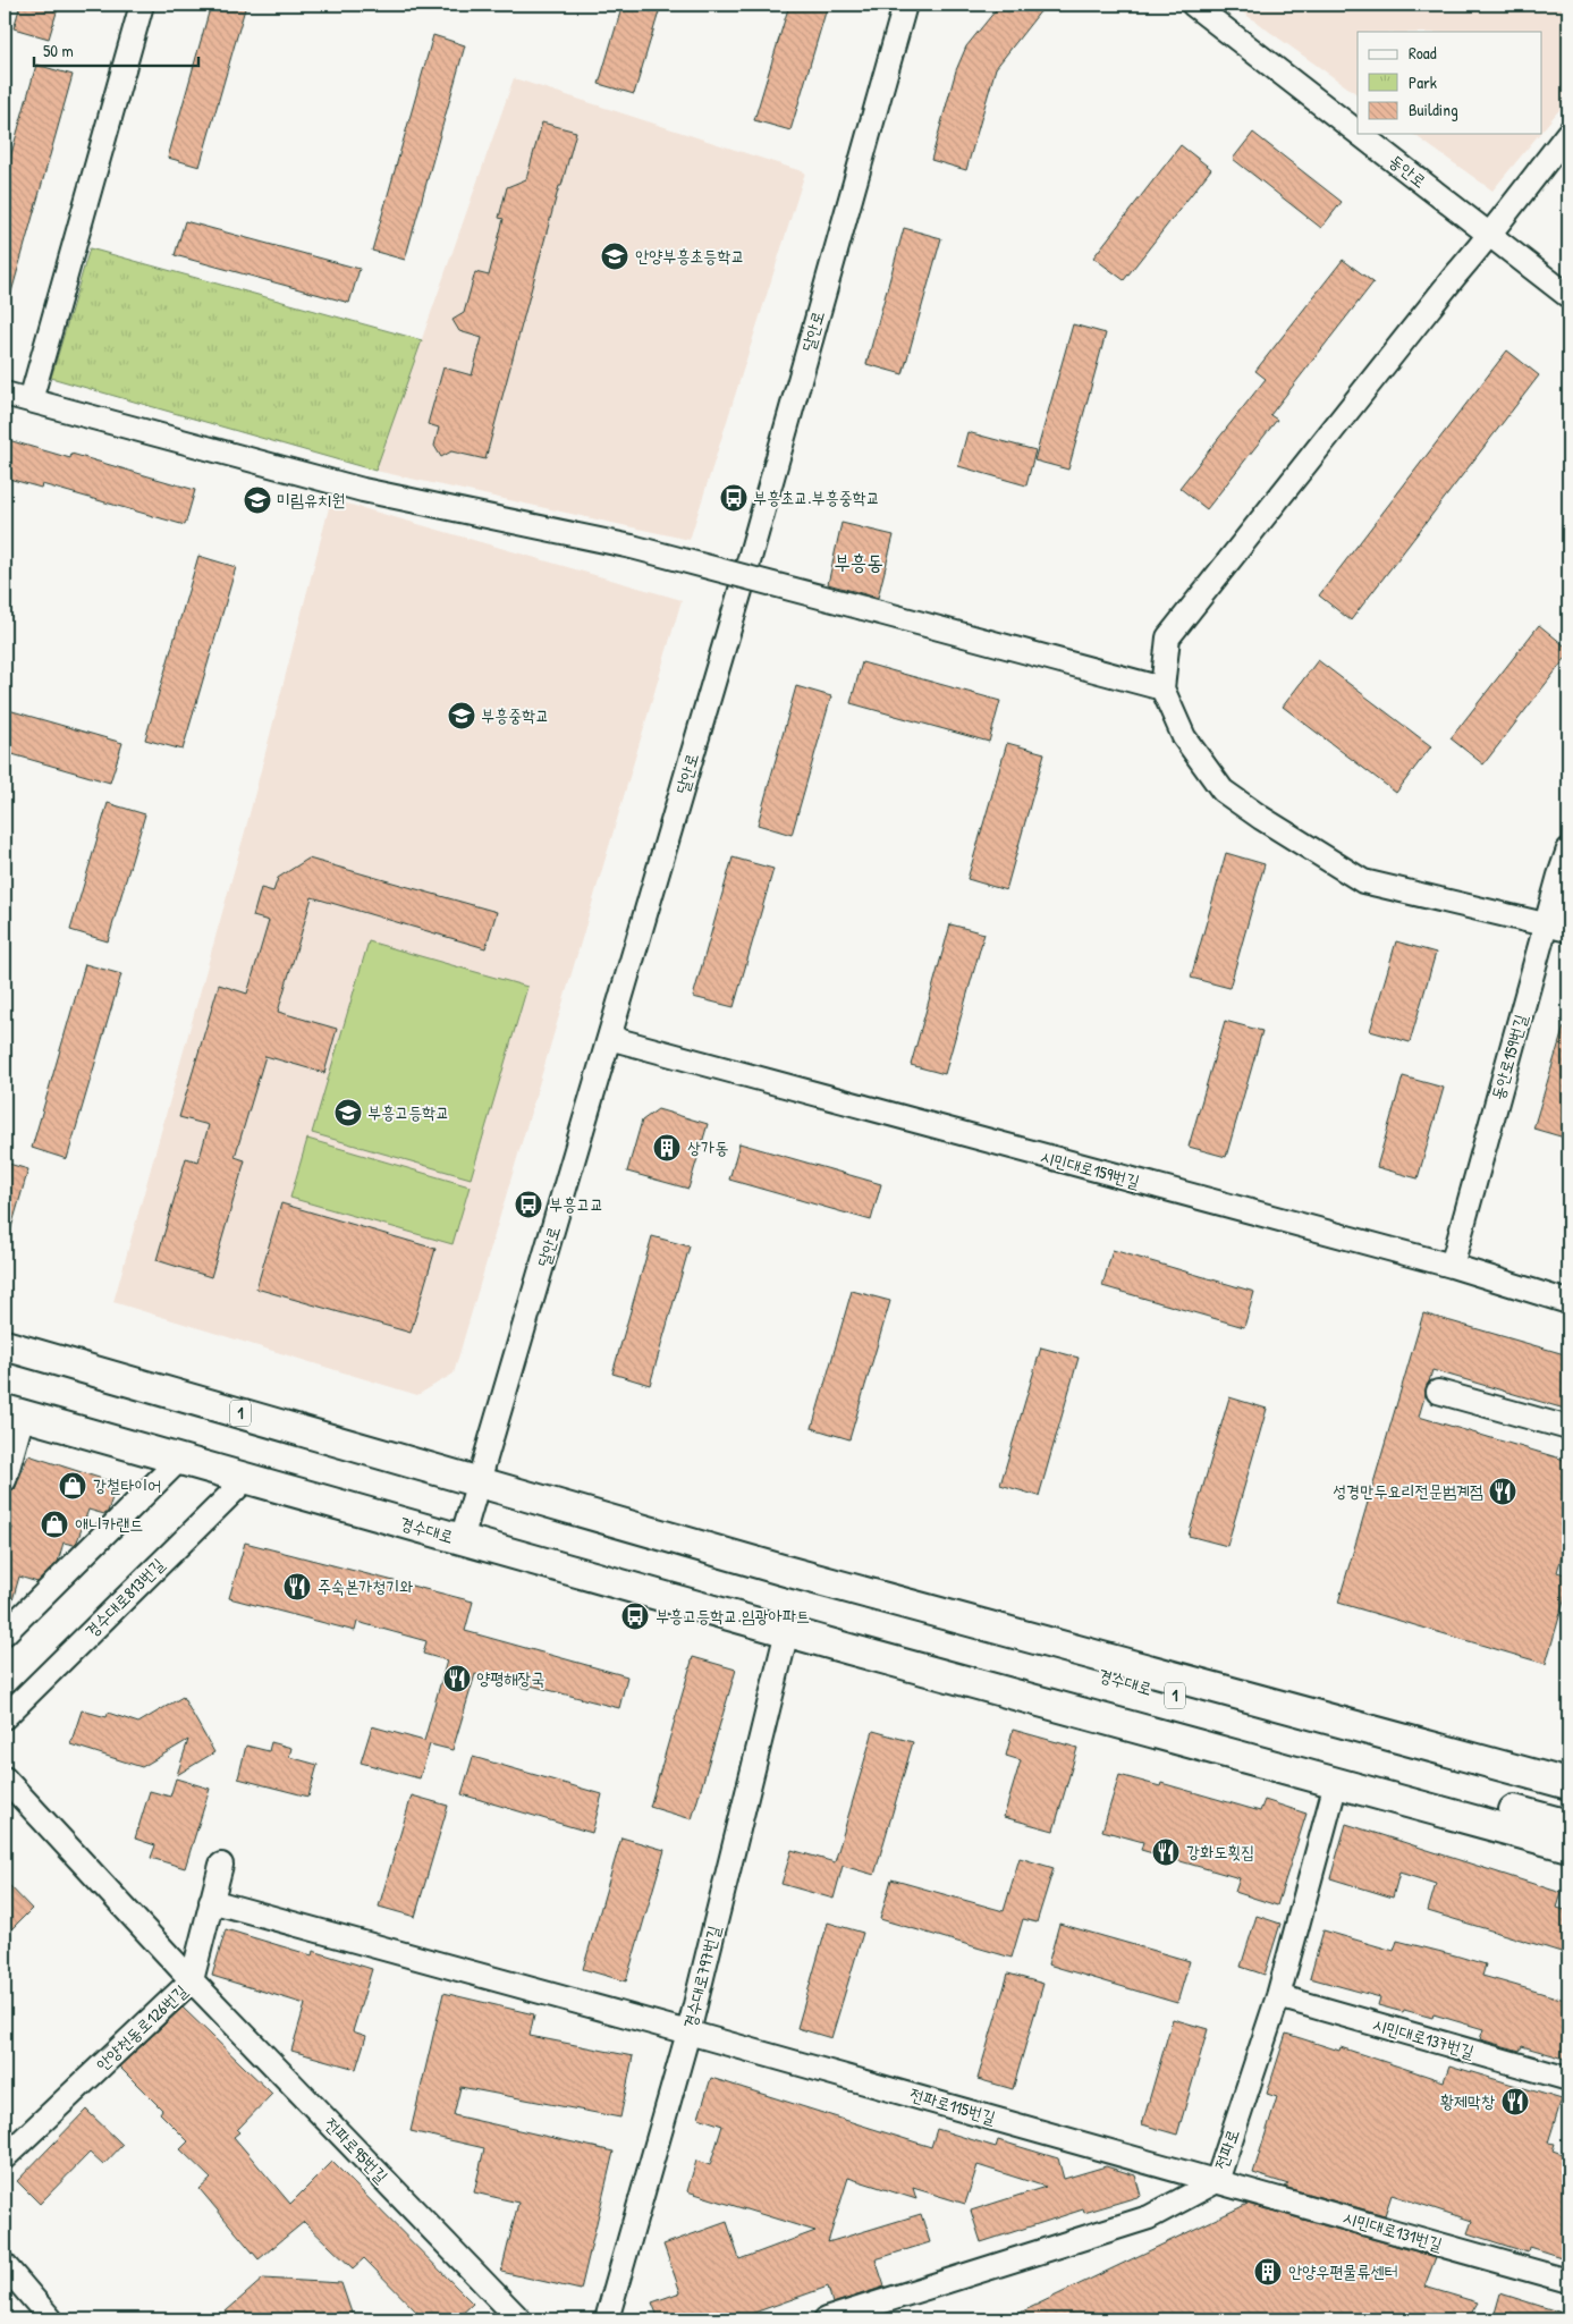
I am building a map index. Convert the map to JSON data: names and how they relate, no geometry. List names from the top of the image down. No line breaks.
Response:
{"streets":{"main road":["1","경수대로"],"street":["동안로","달안로","동안로159번길","시민대로159번길","경수대로813번길","경수대로797번길","안양천동로126번길","시민대로137번길","전파로115번길","전파로","전파로95번길","시민대로131번길"]},"crossings":[["달안로","시민대로159번길"],["달안로","경수대로"],["동안로159번길","시민대로159번길"],["경수대로","경수대로813번길"],["경수대로","경수대로797번길"],["경수대로","전파로"],["경수대로797번길","전파로115번길"],["안양천동로126번길","전파로115번길"],["안양천동로126번길","전파로95번길"],["시민대로137번길","전파로"],["전파로115번길","전파로"],["전파로115번길","시민대로131번길"],["전파로","시민대로131번길"]],"districts":["부흥동"],"places":{"school or university":["안양부흥초등학교","미림유치원","부흥중학교","부흥고등학교"],"bus stop":["부흥초교.부흥중학교","부흥고교","부흥고등학교.임광아파트"],"building":["상가동","안양우편물류센터"],"shop":["강철타이어","애니카랜드"],"restaurant":["성경만두요리전문범계점","주숙본가청기와","양평해장국","강화도횟집","황제막창"]},"legend":["Road","Park","Building"],"scale_bar":"50 m"}
